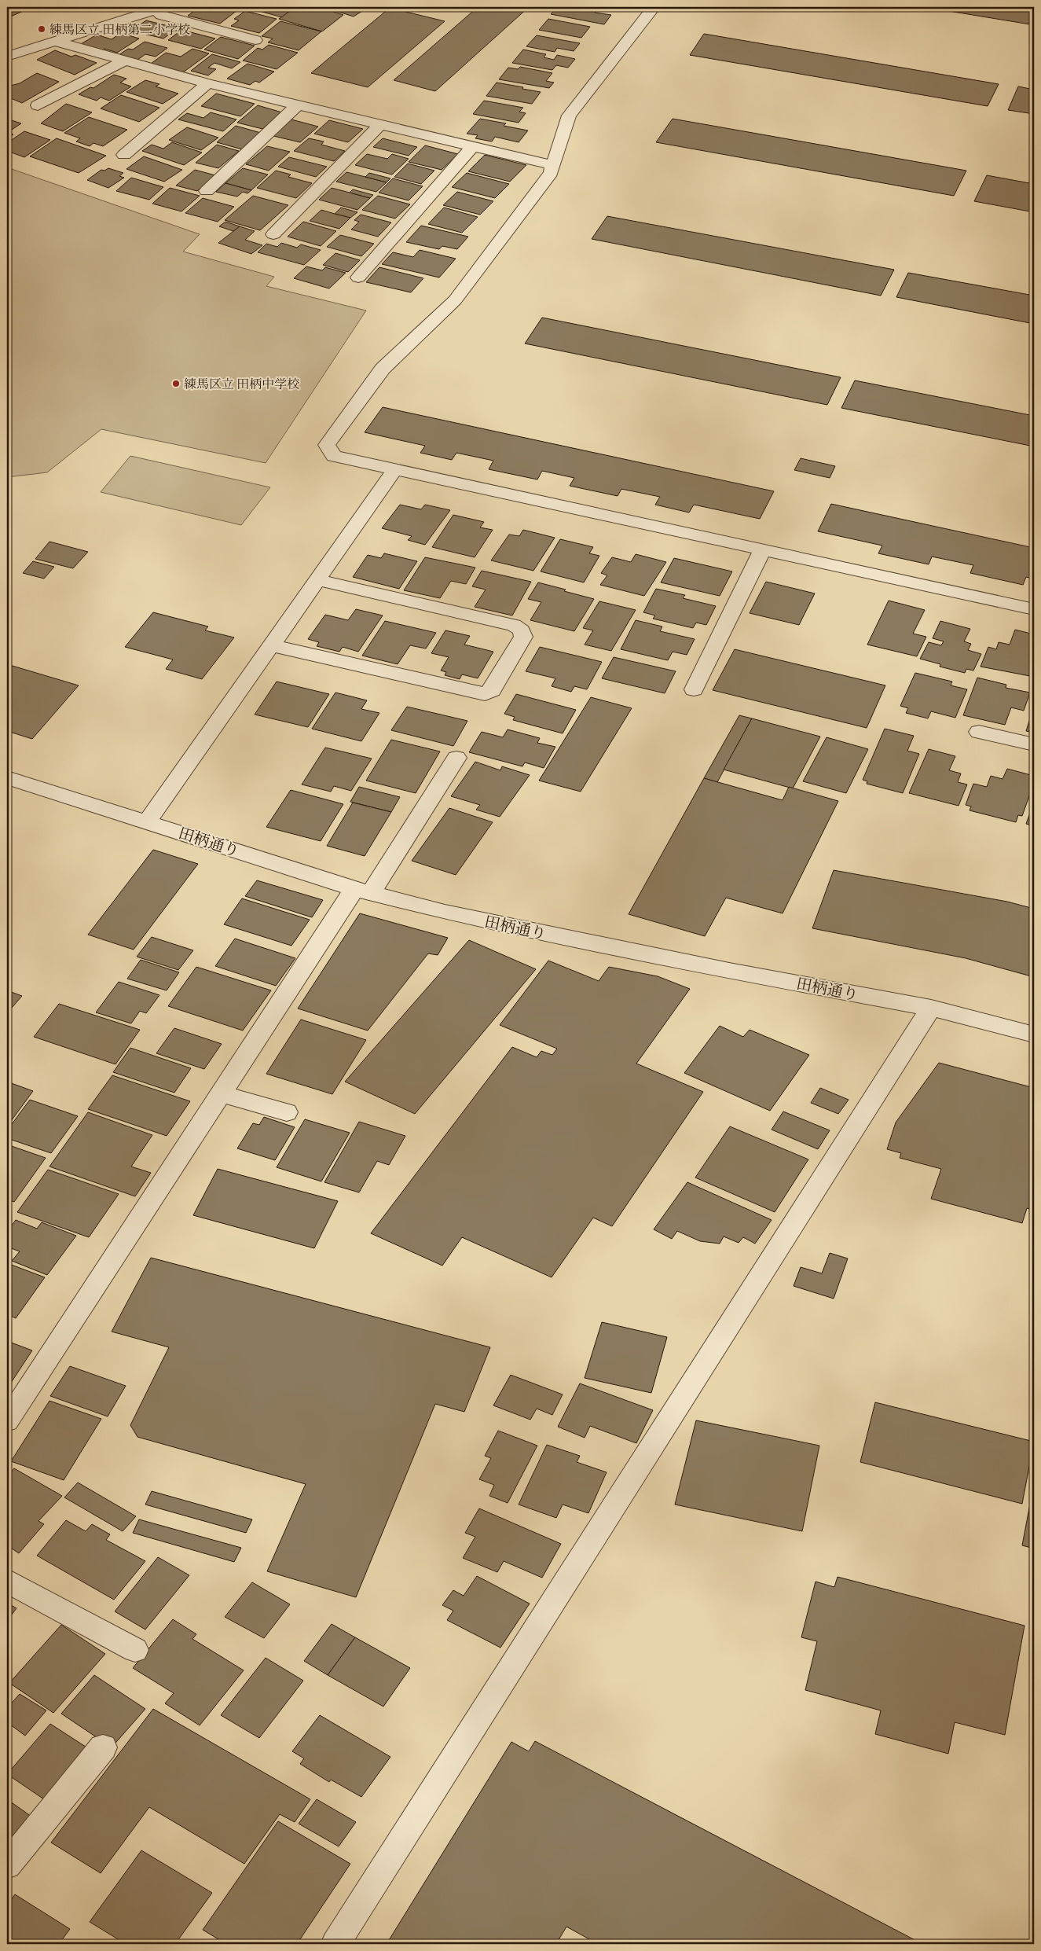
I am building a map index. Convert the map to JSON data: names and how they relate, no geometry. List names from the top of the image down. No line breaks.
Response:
{"streets":{"street":["田柄通り"]},"places":["練馬区立 田柄第二小学校","練馬区立 田柄中学校"]}
